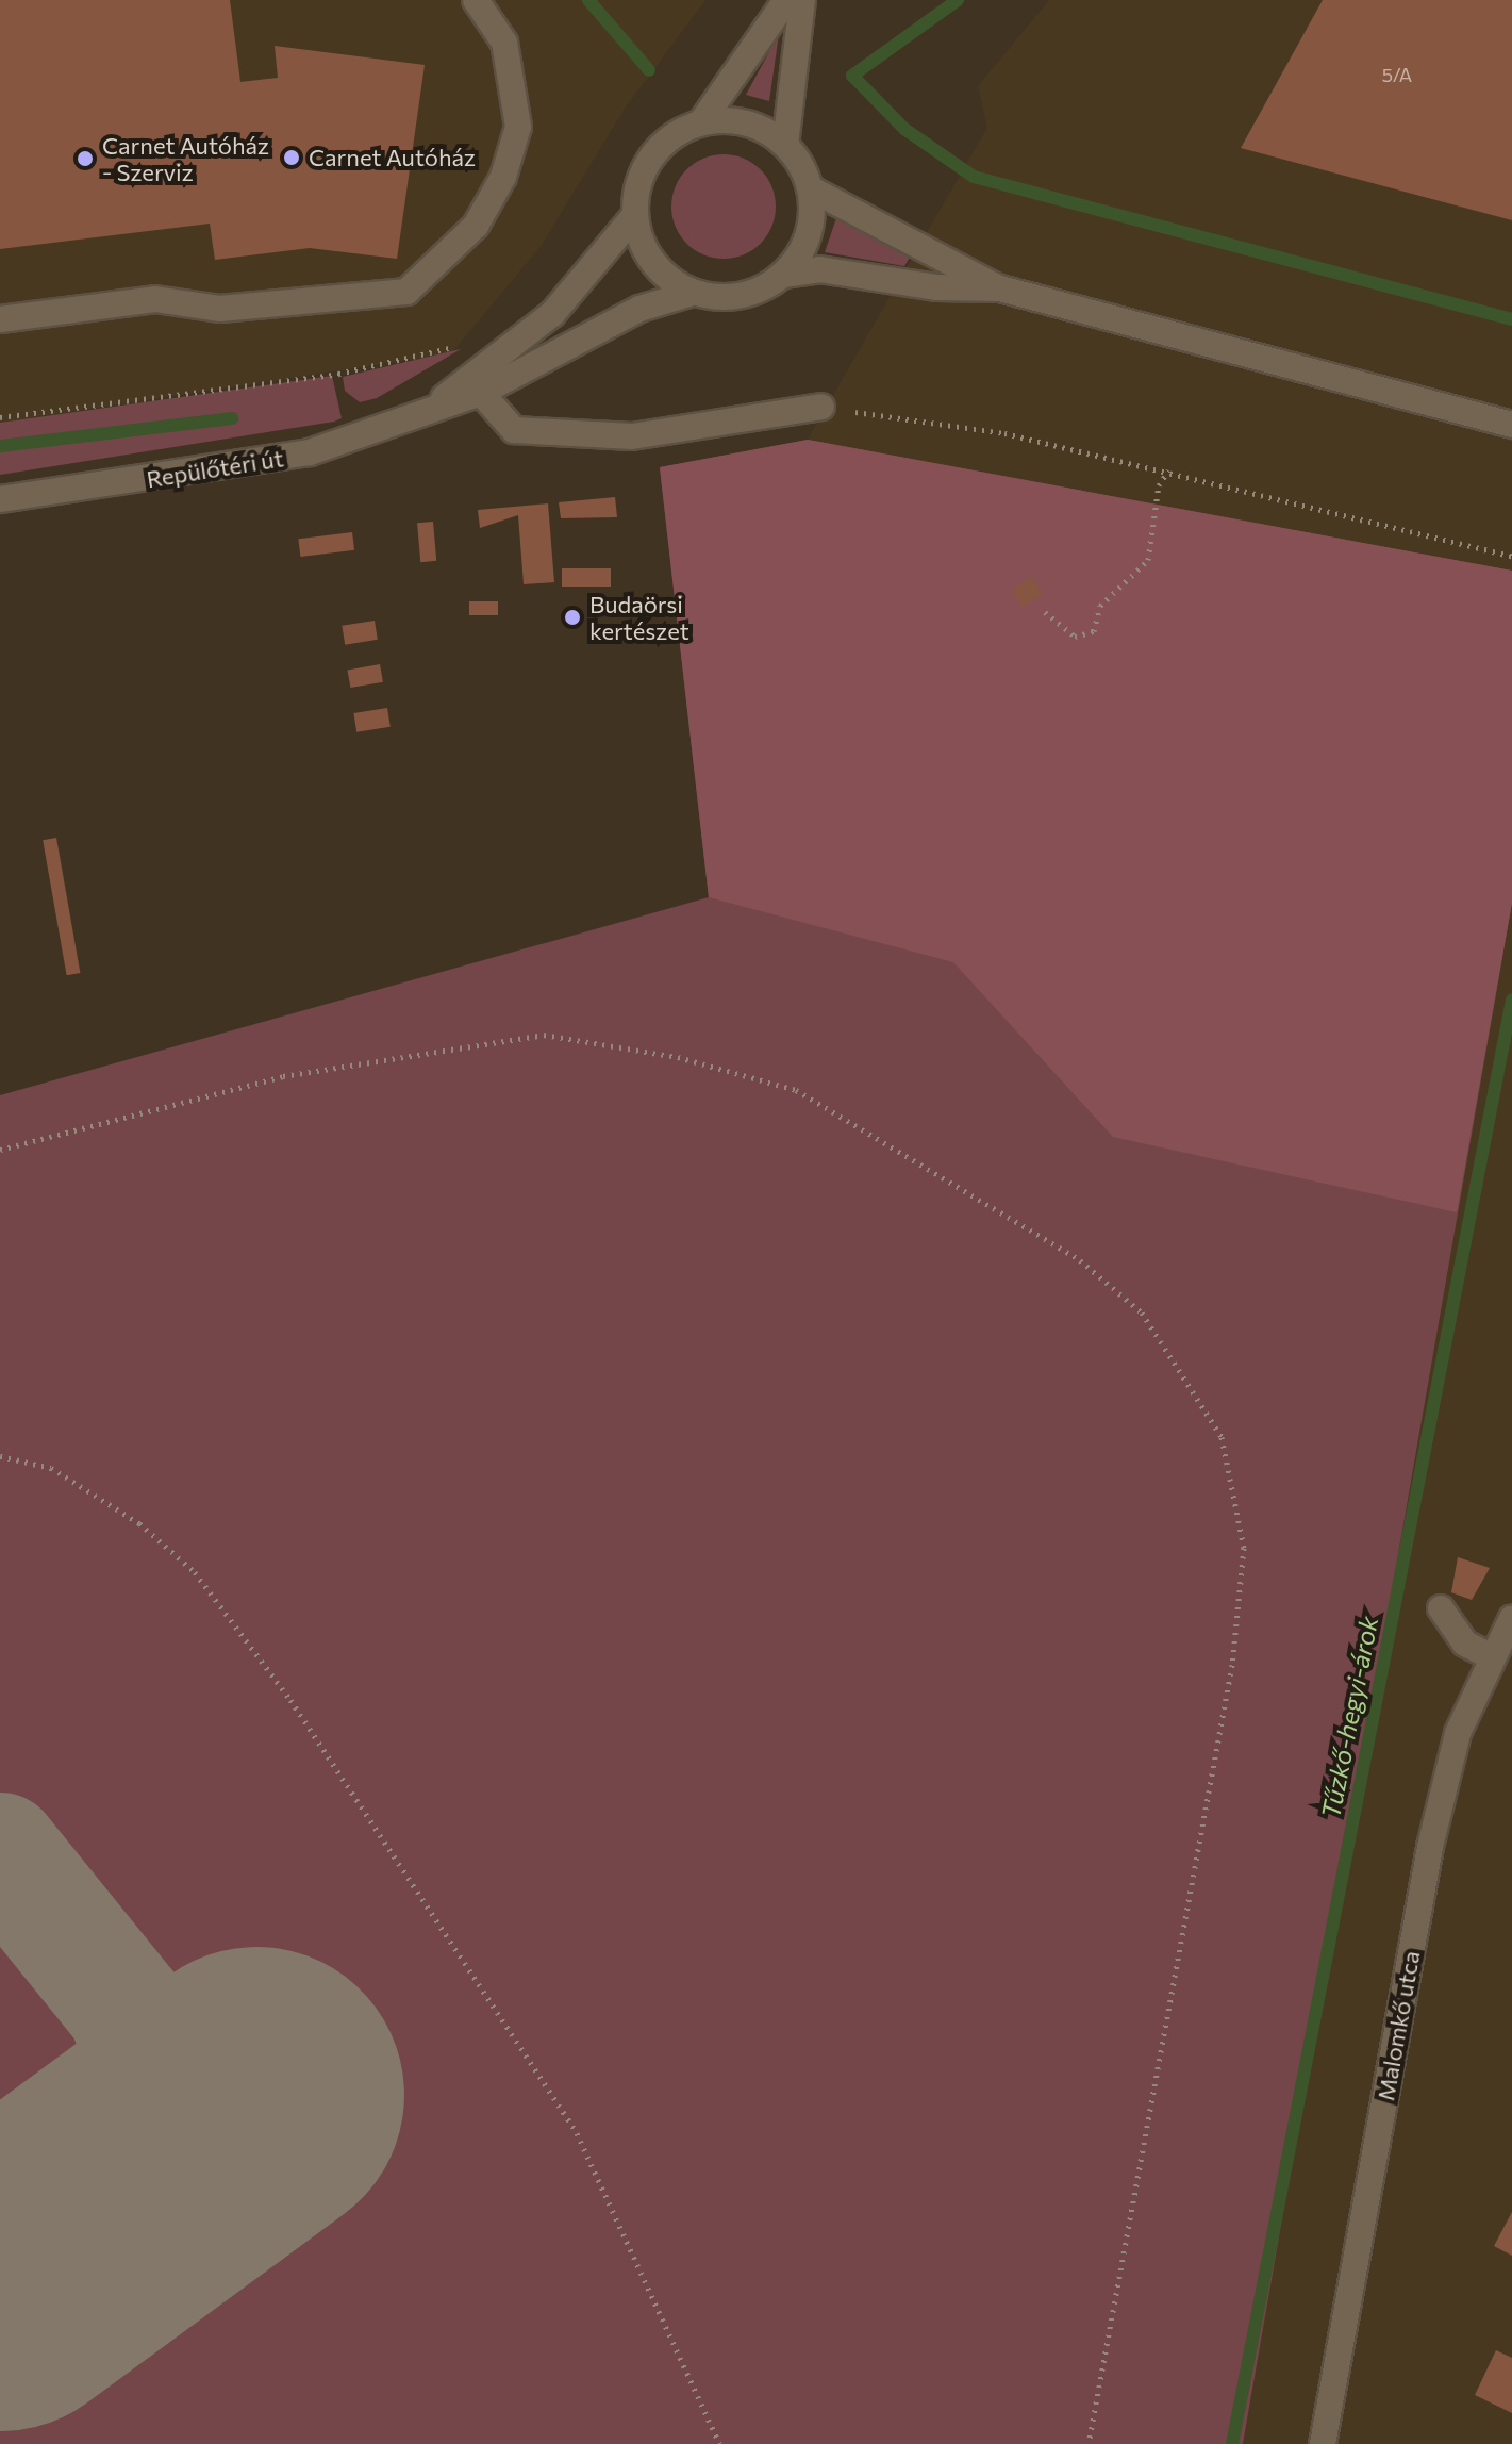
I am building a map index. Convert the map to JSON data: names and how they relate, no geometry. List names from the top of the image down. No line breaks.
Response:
{"streets":{"street":["Repülőtéri út","Malomkő utca"]},"water":["Tűzkő-hegyi-árok"],"places":["Carnet Autóház","Carnet Autóház - Szerviz","Budaörsi kertészet"],"house_numbers":["5/A"]}
